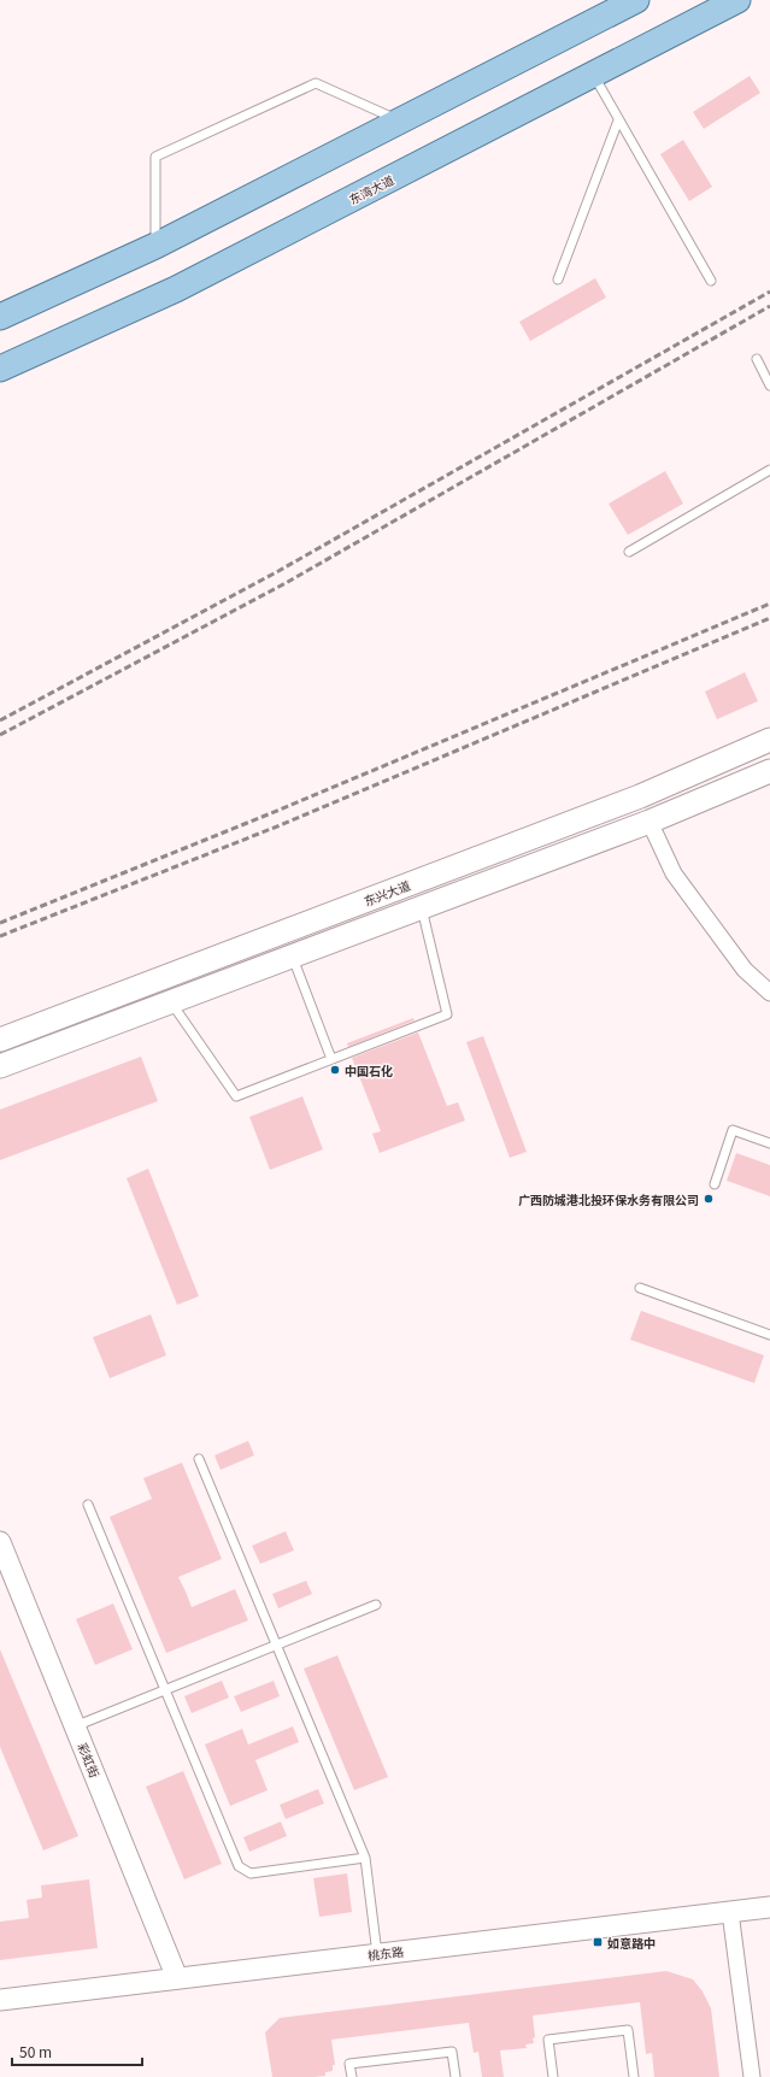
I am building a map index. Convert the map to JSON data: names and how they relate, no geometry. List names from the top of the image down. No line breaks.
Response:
{"streets":{"main road":["东湾大道","东兴大道"],"street":["彩虹街","桃东路"]},"crossings":[["彩虹街","桃东路"]],"places":{"other":["中国石化","广西防城港北投环保水务有限公司"],"transit":["如意路中"]},"scale_bar":"50 m"}
